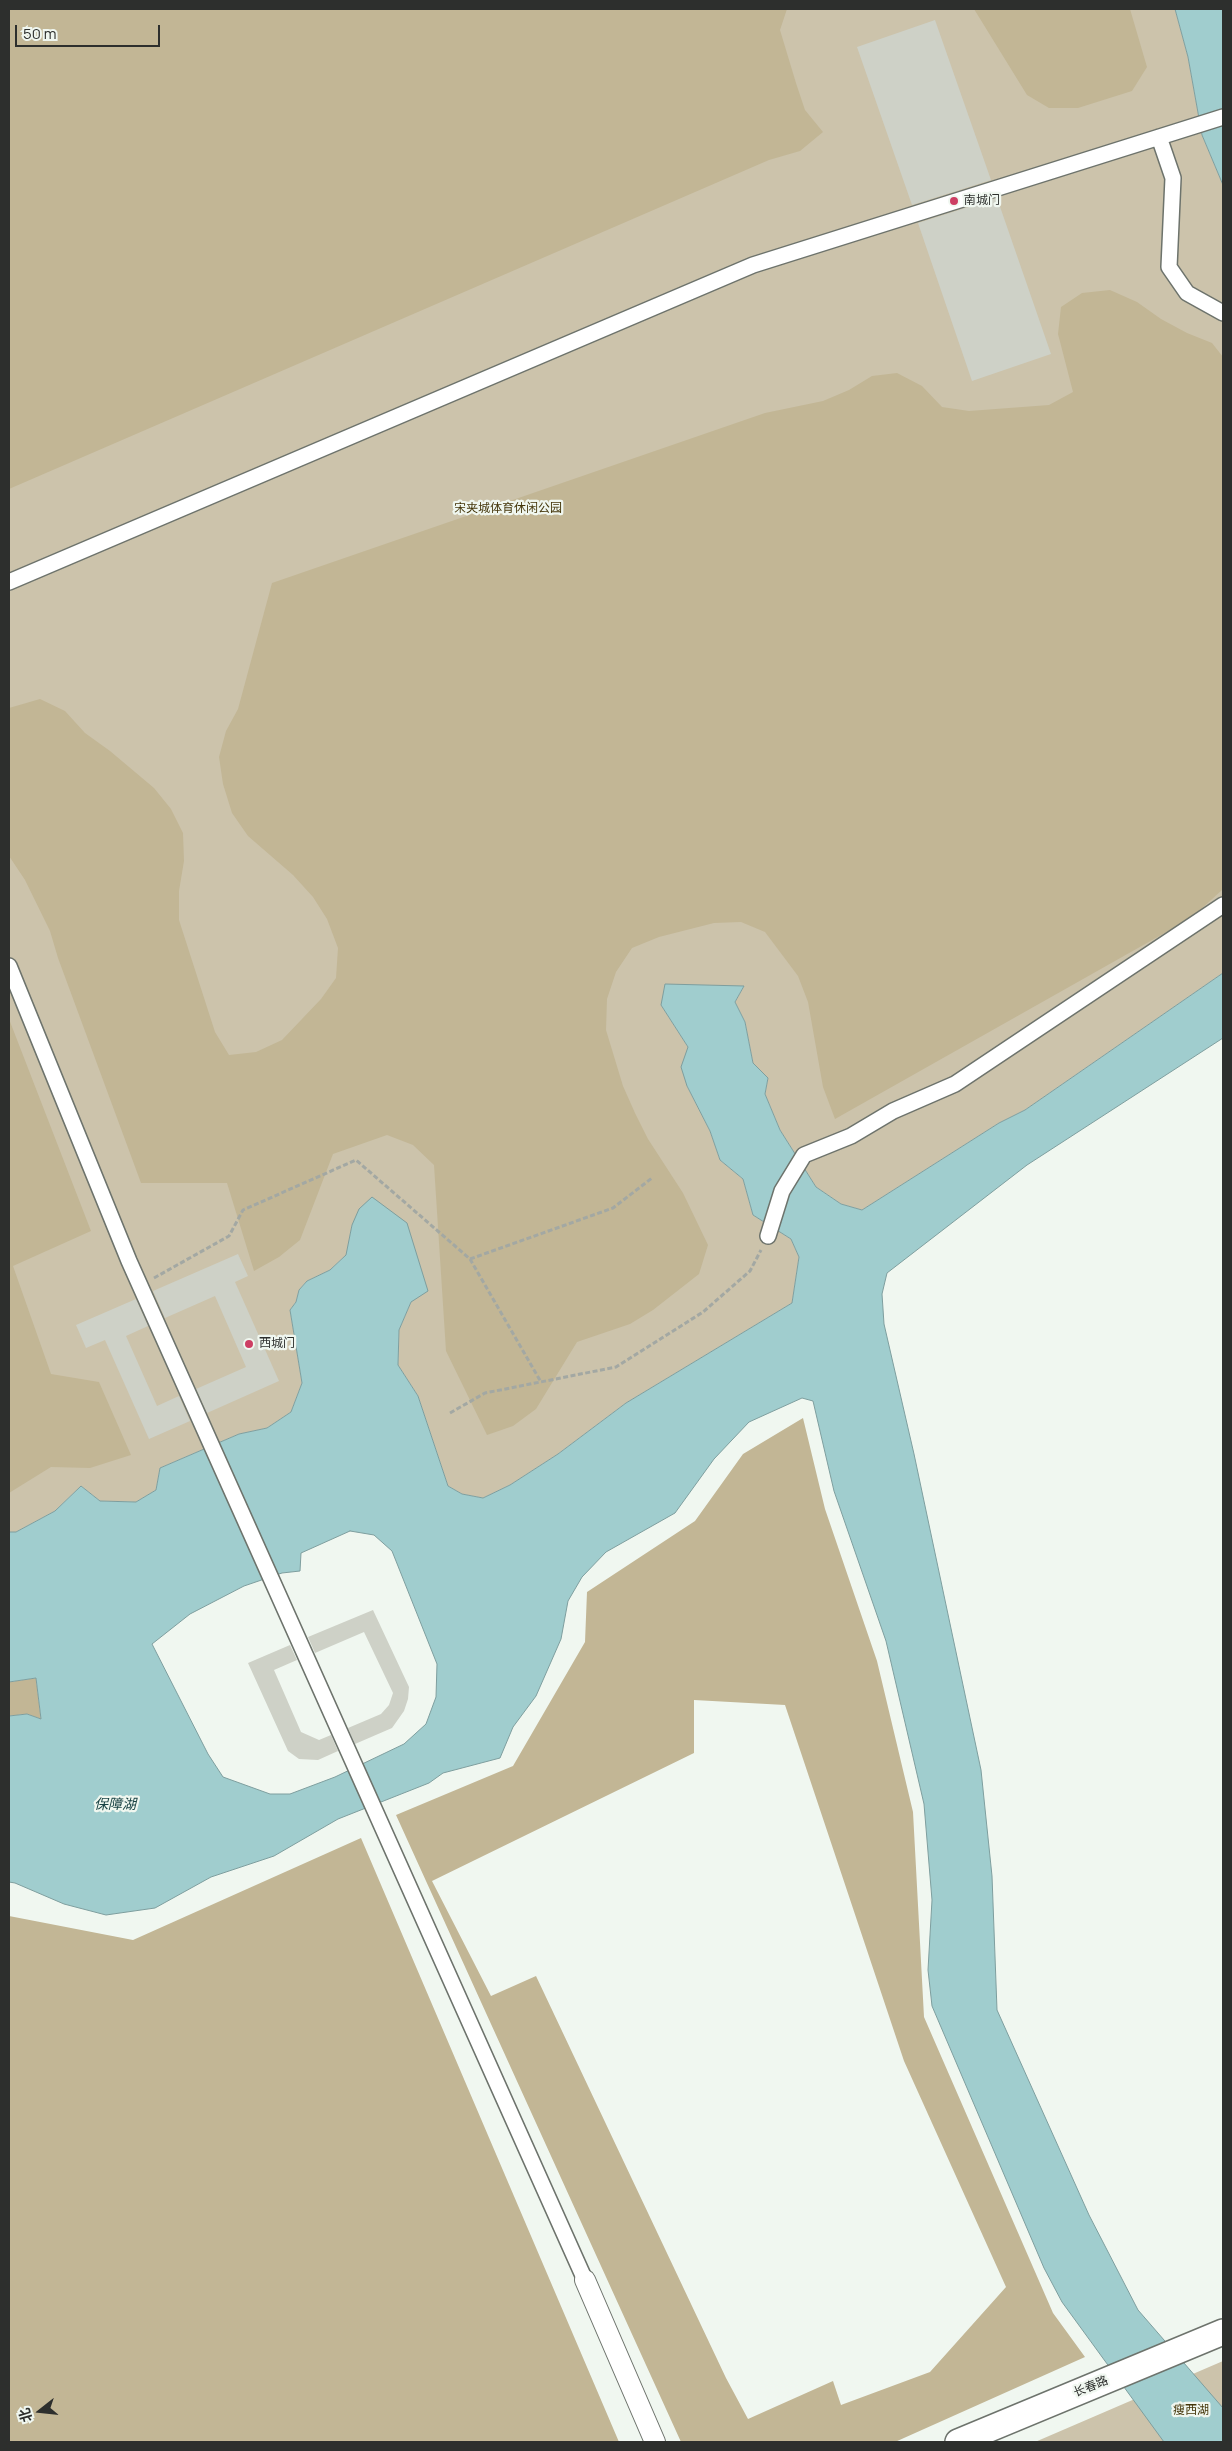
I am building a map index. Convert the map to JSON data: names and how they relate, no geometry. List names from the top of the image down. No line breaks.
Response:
{"streets":{"street":["长春路"]},"water":["保障湖"],"parks":["宋夹城体育休闲公园","瘦西湖"],"places":["南城门","西城门"],"scale_bar":"50 m","north":"left"}
